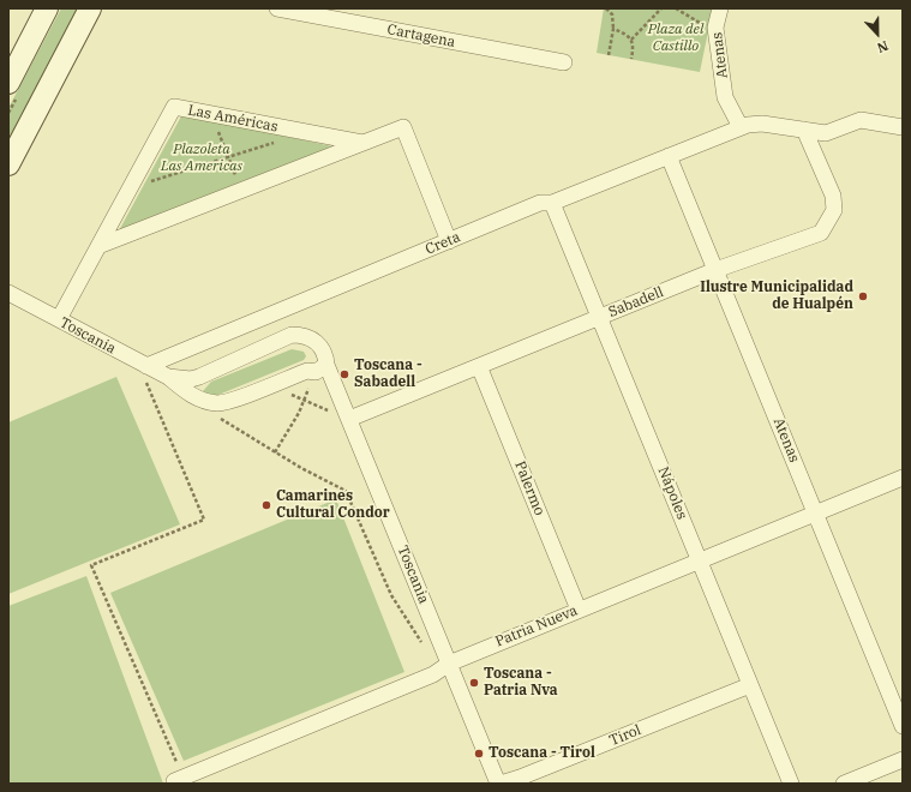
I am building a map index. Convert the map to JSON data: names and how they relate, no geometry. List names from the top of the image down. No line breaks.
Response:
{"streets":{"street":["Cartagena","Atenas","Las Américas","Creta","Sabadell","Toscania","Palermo","Nápoles","Patria Nueva","Tirol"]},"crossings":[["Atenas","Creta"],["Atenas","Sabadell"],["Atenas","Patria Nueva"],["Las Américas","Toscania"],["Creta","Toscania"],["Creta","Nápoles"],["Sabadell","Toscania"],["Sabadell","Palermo"],["Sabadell","Nápoles"],["Toscania","Patria Nueva"],["Toscania","Tirol"],["Palermo","Patria Nueva"],["Nápoles","Patria Nueva"],["Nápoles","Tirol"]],"parks":["Plaza del Castillo","Plazoleta Las Americas"],"places":["Ilustre Municipalidad de Hualpén","Toscana - Sabadell","Camarines Cultural Condor","Toscana - Patria Nva","Toscana - Tirol"],"north":"bottom"}
